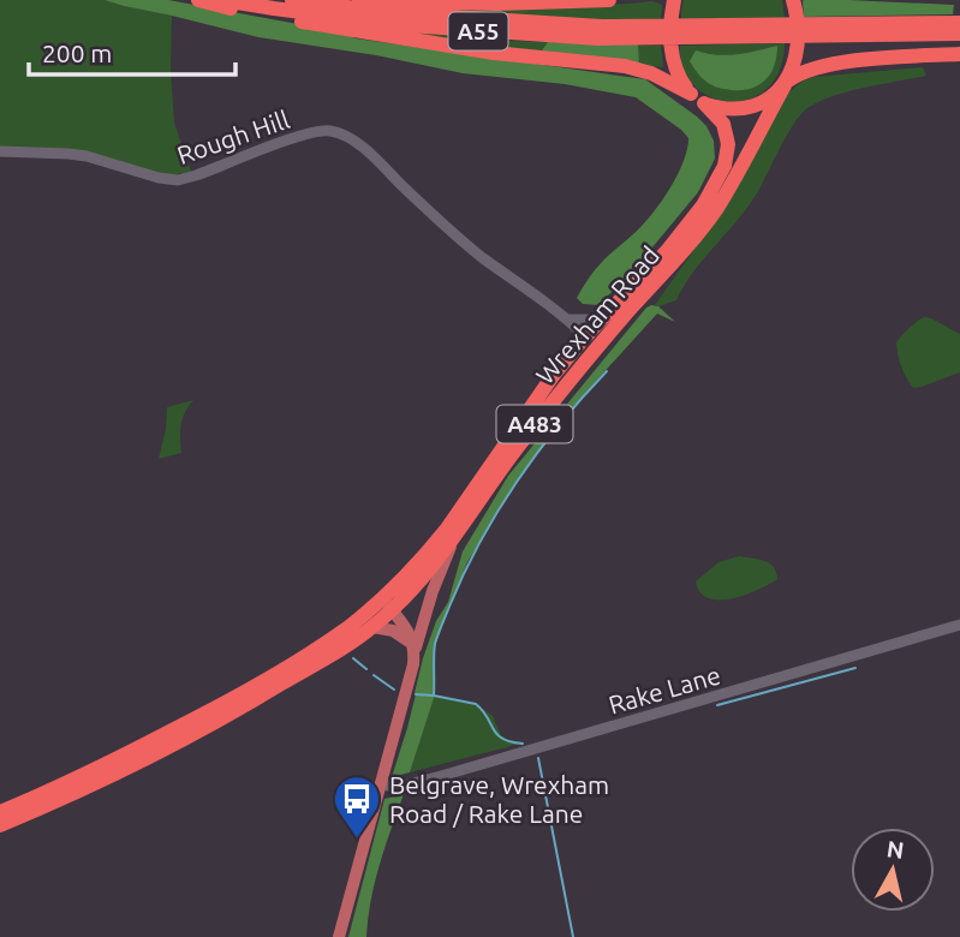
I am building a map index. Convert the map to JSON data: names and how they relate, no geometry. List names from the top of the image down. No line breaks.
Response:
{"streets":{"highway":["A55","Wrexham Road","A483"],"street":["Rough Hill","Rake Lane"]},"crossings":[["Rough Hill","Wrexham Road"],["Wrexham Road","A483"]],"places":{"bus stop":["Belgrave, Wrexham Road / Rake Lane"]},"scale_bar":"200 m","north":"top"}
